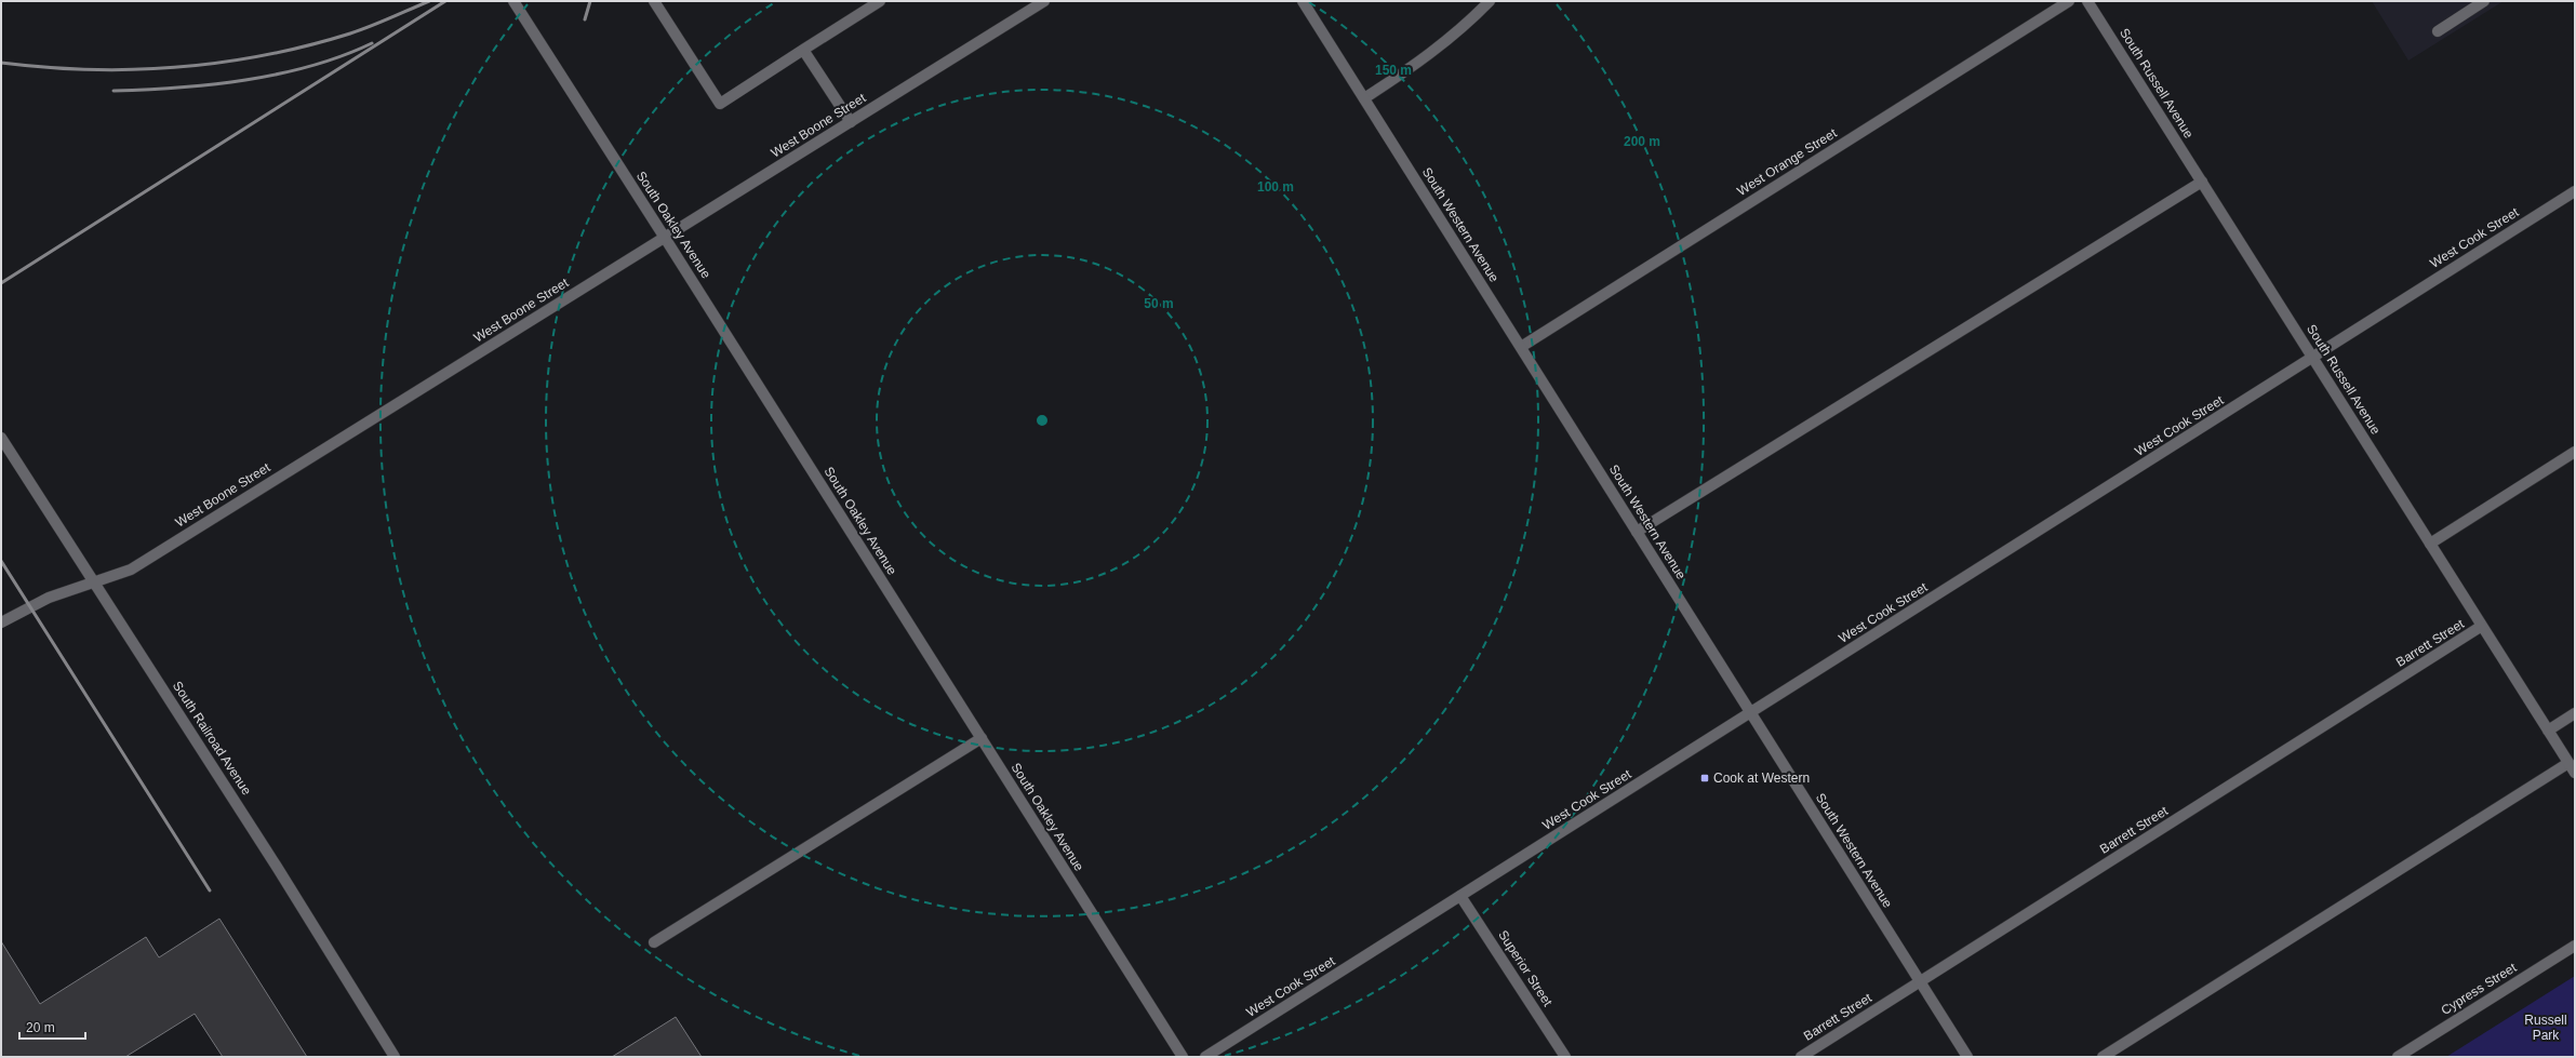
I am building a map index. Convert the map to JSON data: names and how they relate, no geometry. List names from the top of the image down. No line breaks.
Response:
{"streets":{"street":["South Russell Avenue","West Boone Street","West Orange Street","South Oakley Avenue","South Western Avenue","West Cook Street","Barrett Street","South Railroad Avenue","Superior Street","Cypress Street"]},"crossings":[["South Russell Avenue","West Cook Street"],["South Russell Avenue","Barrett Street"],["West Boone Street","South Oakley Avenue"],["West Boone Street","South Railroad Avenue"],["West Orange Street","South Western Avenue"],["South Western Avenue","West Cook Street"],["South Western Avenue","Barrett Street"],["West Cook Street","Superior Street"]],"parks":["Russell Park"],"places":{"transit":["Cook at Western"]},"scale_bar":"20 m","rings":["150 m","200 m","100 m","50 m"]}
